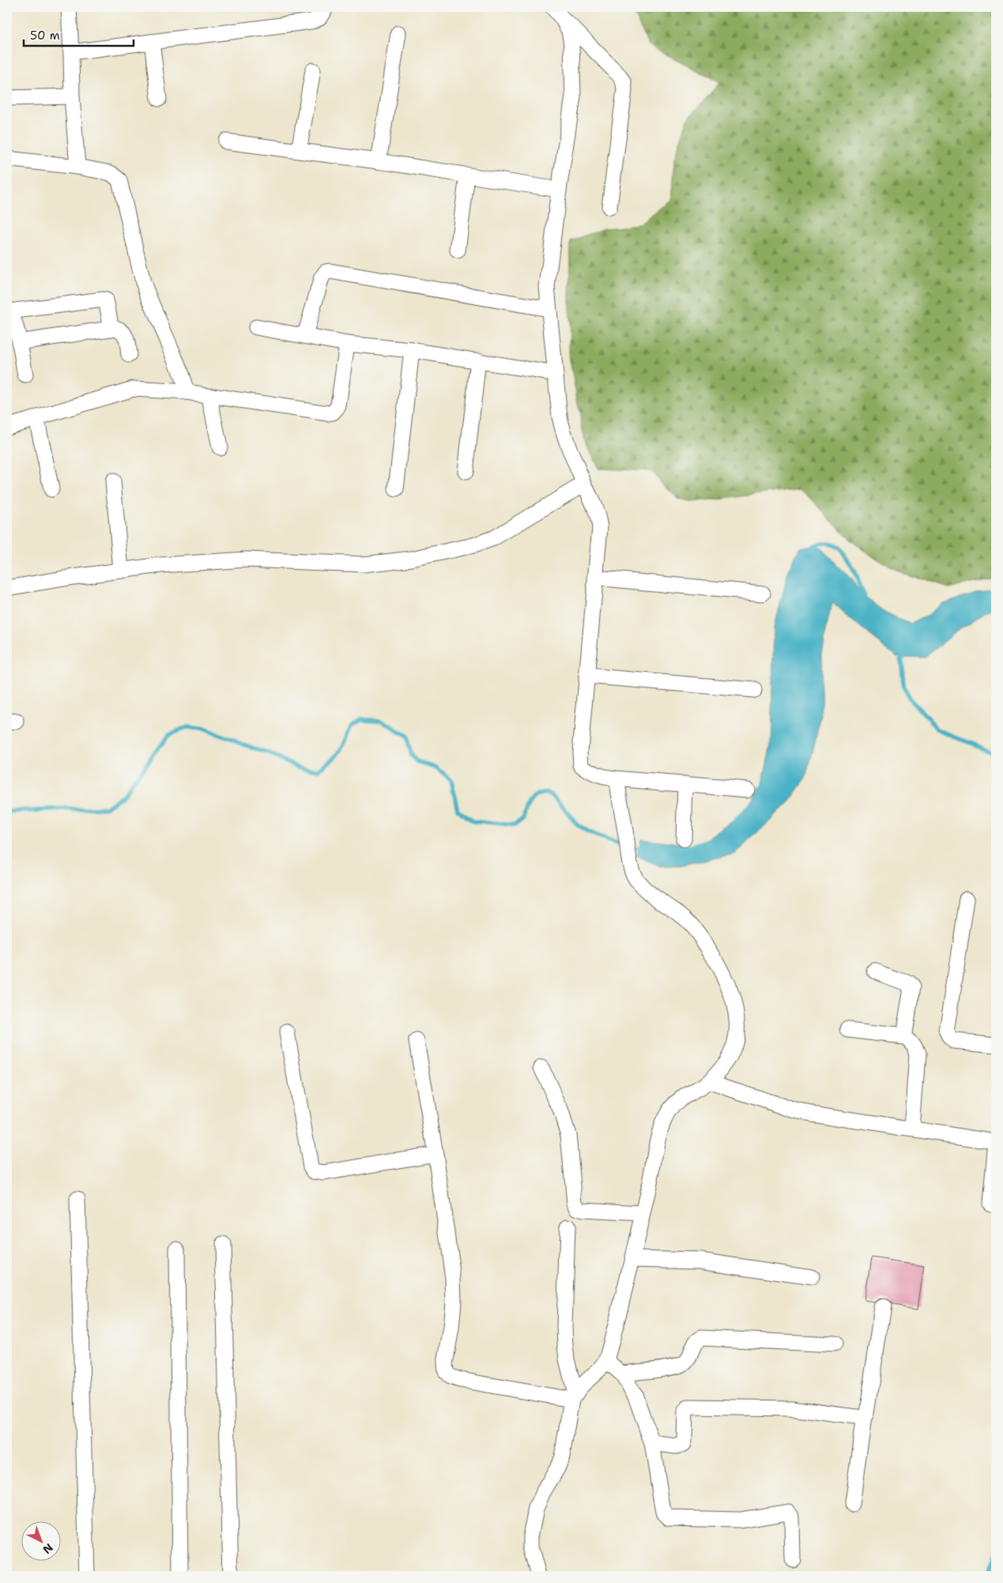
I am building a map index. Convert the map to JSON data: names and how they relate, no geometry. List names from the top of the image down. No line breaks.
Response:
{"scale_bar":"50 m","north":"bottom right"}
